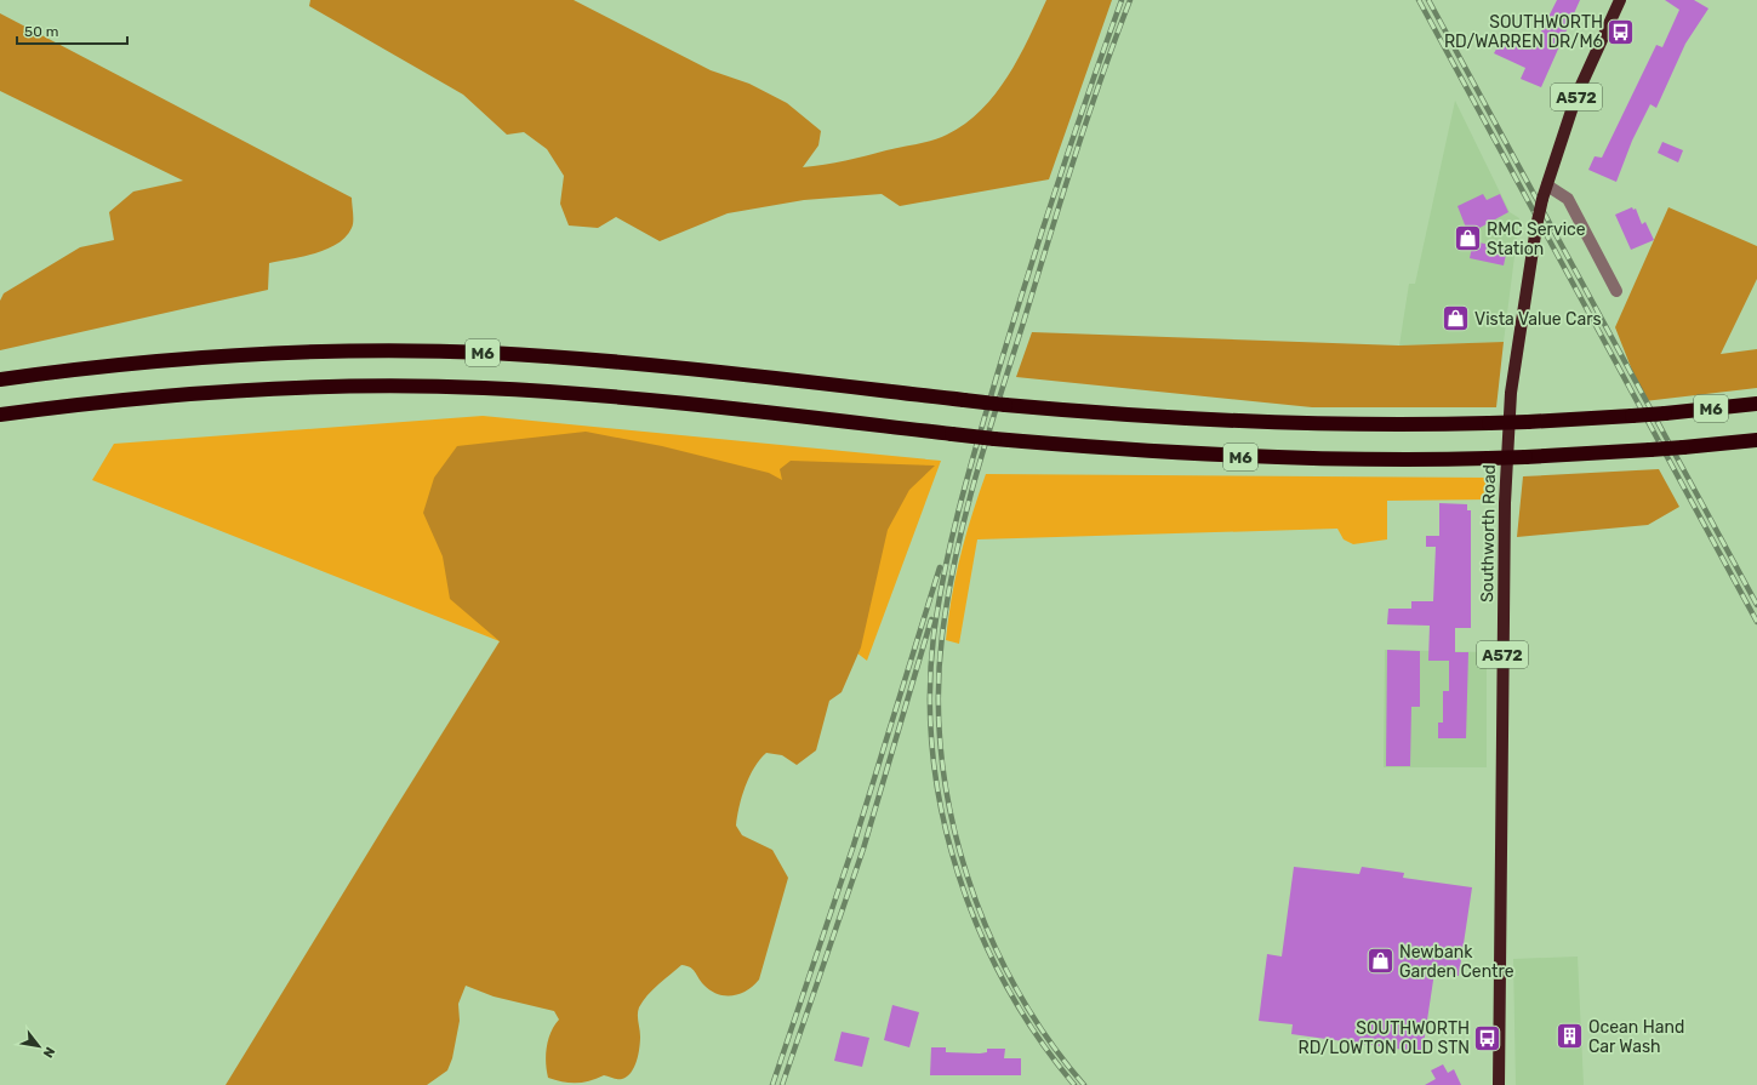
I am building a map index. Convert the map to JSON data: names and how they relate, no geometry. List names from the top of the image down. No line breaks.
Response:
{"streets":{"highway":["M6"],"main road":["A572","Southworth Road"]},"places":{"bus stop":["SOUTHWORTH RD/WARREN DR/M6","SOUTHWORTH RD/LOWTON OLD STN"],"shop":["RMC Service Station","Vista Value Cars","Newbank Garden Centre"],"building":["Ocean Hand Car Wash"]},"scale_bar":"50 m","north":"bottom right"}
